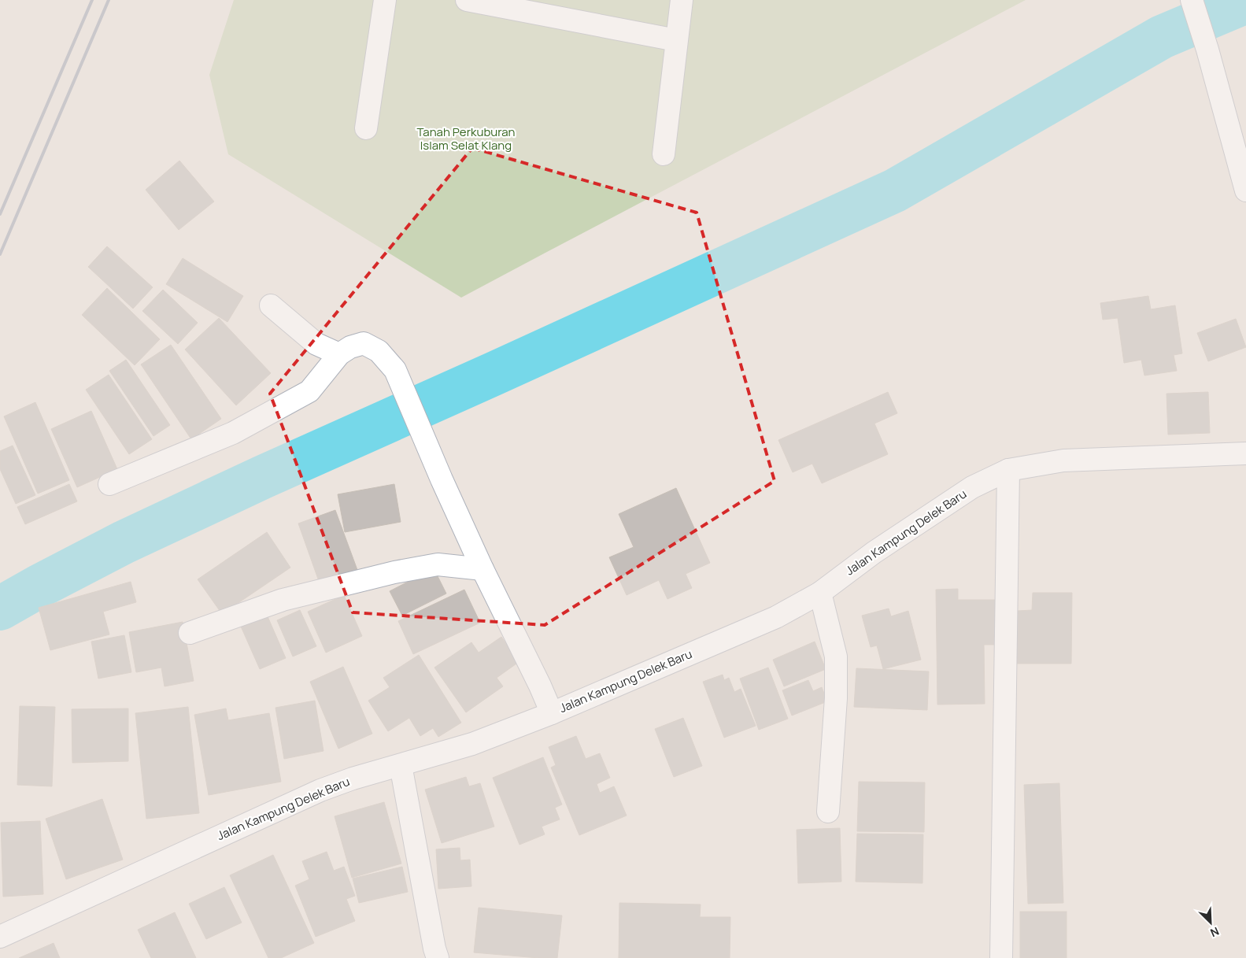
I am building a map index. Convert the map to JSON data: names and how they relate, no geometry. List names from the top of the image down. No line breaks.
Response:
{"streets":{"street":["Jalan Kampung Delek Baru"]},"parks":["Tanah Perkuburan Islam Selat Klang"],"north":"bottom right"}
